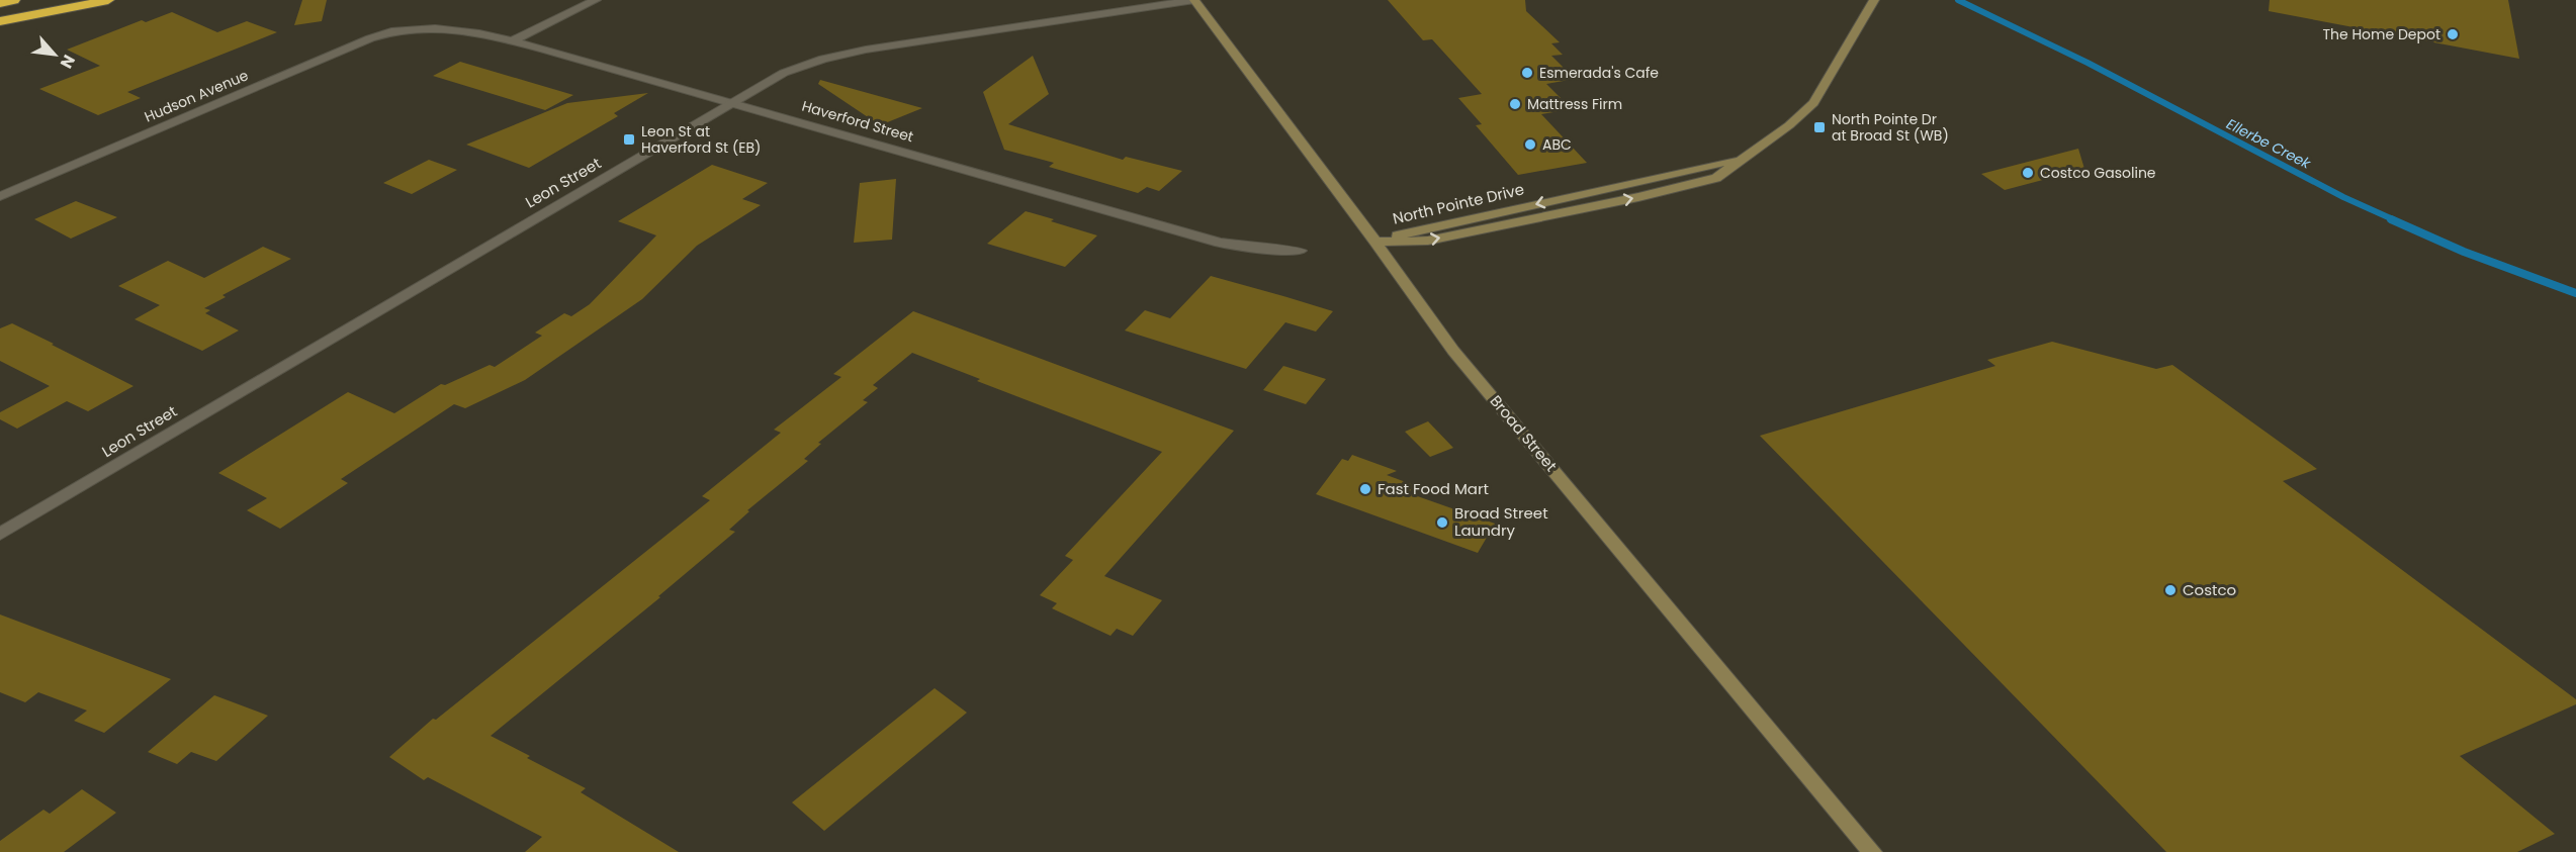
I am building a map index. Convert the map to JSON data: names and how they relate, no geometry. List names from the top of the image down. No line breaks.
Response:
{"streets":{"main road":["North Pointe Drive","Broad Street"],"street":["Hudson Avenue","Haverford Street","Leon Street"]},"crossings":[["Hudson Avenue","Haverford Street"],["Haverford Street","Leon Street"],["Leon Street","Broad Street"],["North Pointe Drive","Broad Street"]],"water":["Ellerbe Creek"],"places":{"other":["The Home Depot","Esmerada's Cafe","Mattress Firm","ABC","Costco Gasoline","Fast Food Mart","Broad Street Laundry","Costco"],"transit":["North Pointe Dr at Broad St (WB)","Leon St at Haverford St (EB)"]},"north":"bottom right"}
